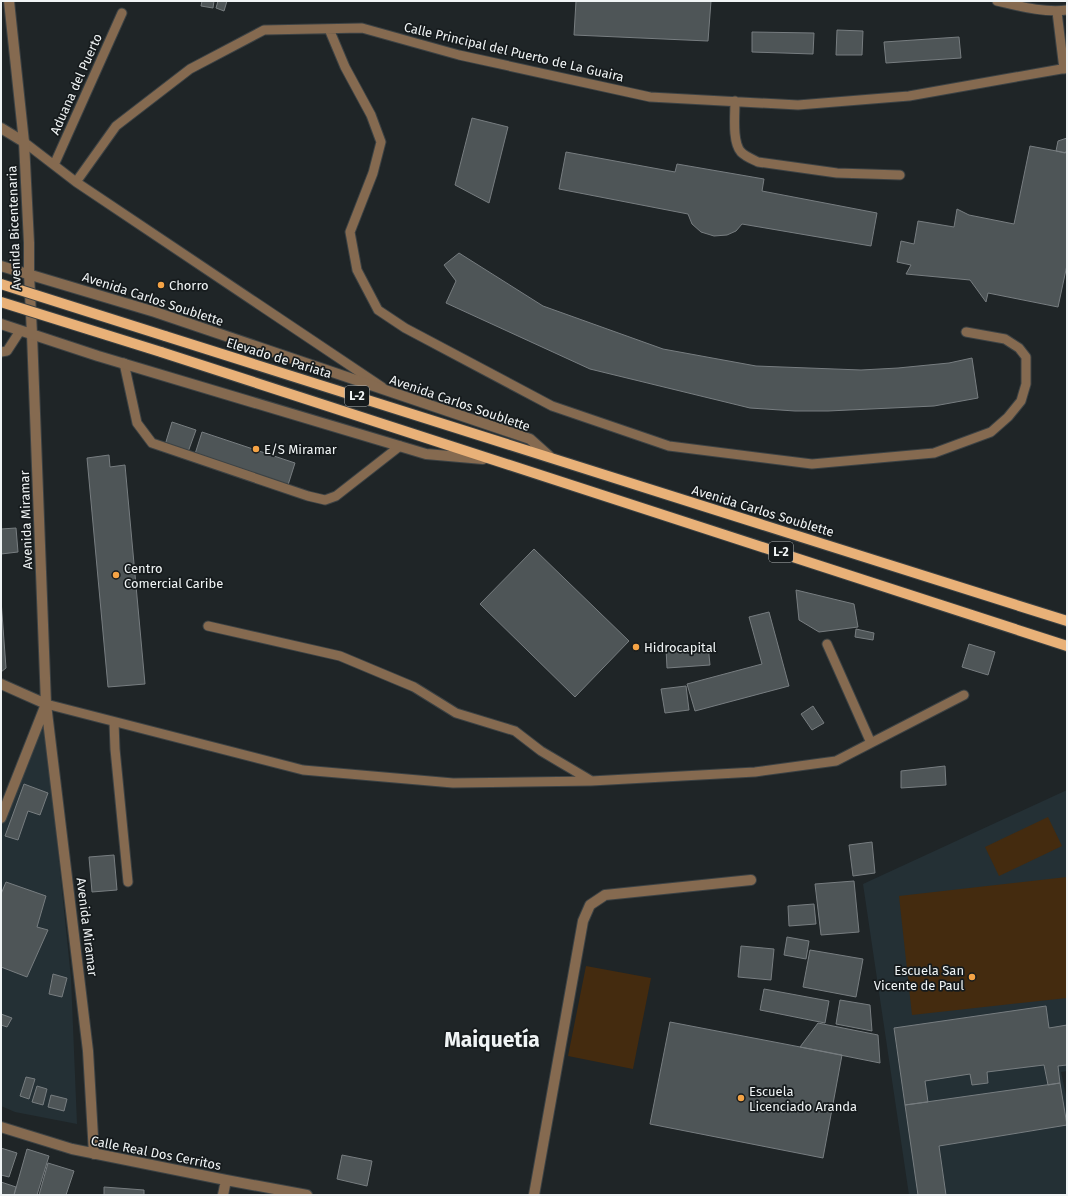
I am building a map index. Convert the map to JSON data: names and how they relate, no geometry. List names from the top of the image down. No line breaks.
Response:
{"streets":{"main road":["Avenida Carlos Soublette","Elevado de Pariata","L-2"],"street":["Avenida Bicentenaria","Avenida Miramar","Calle Real Dos Cerritos"],"lane":["Calle Principal del Puerto de La Guaira","Aduana del Puerto"]},"crossings":[["Avenida Bicentenaria","Avenida Carlos Soublette"],["Avenida Bicentenaria","L-2"],["Avenida Bicentenaria","Avenida Miramar"],["Avenida Carlos Soublette","Elevado de Pariata"],["L-2","Avenida Miramar"],["Avenida Miramar","Calle Real Dos Cerritos"]],"districts":["Maiquetía"],"places":["Chorro","E/S Miramar","Centro Comercial Caribe","Hidrocapital","Escuela San Vicente de Paul","Escuela Licenciado Aranda"]}
